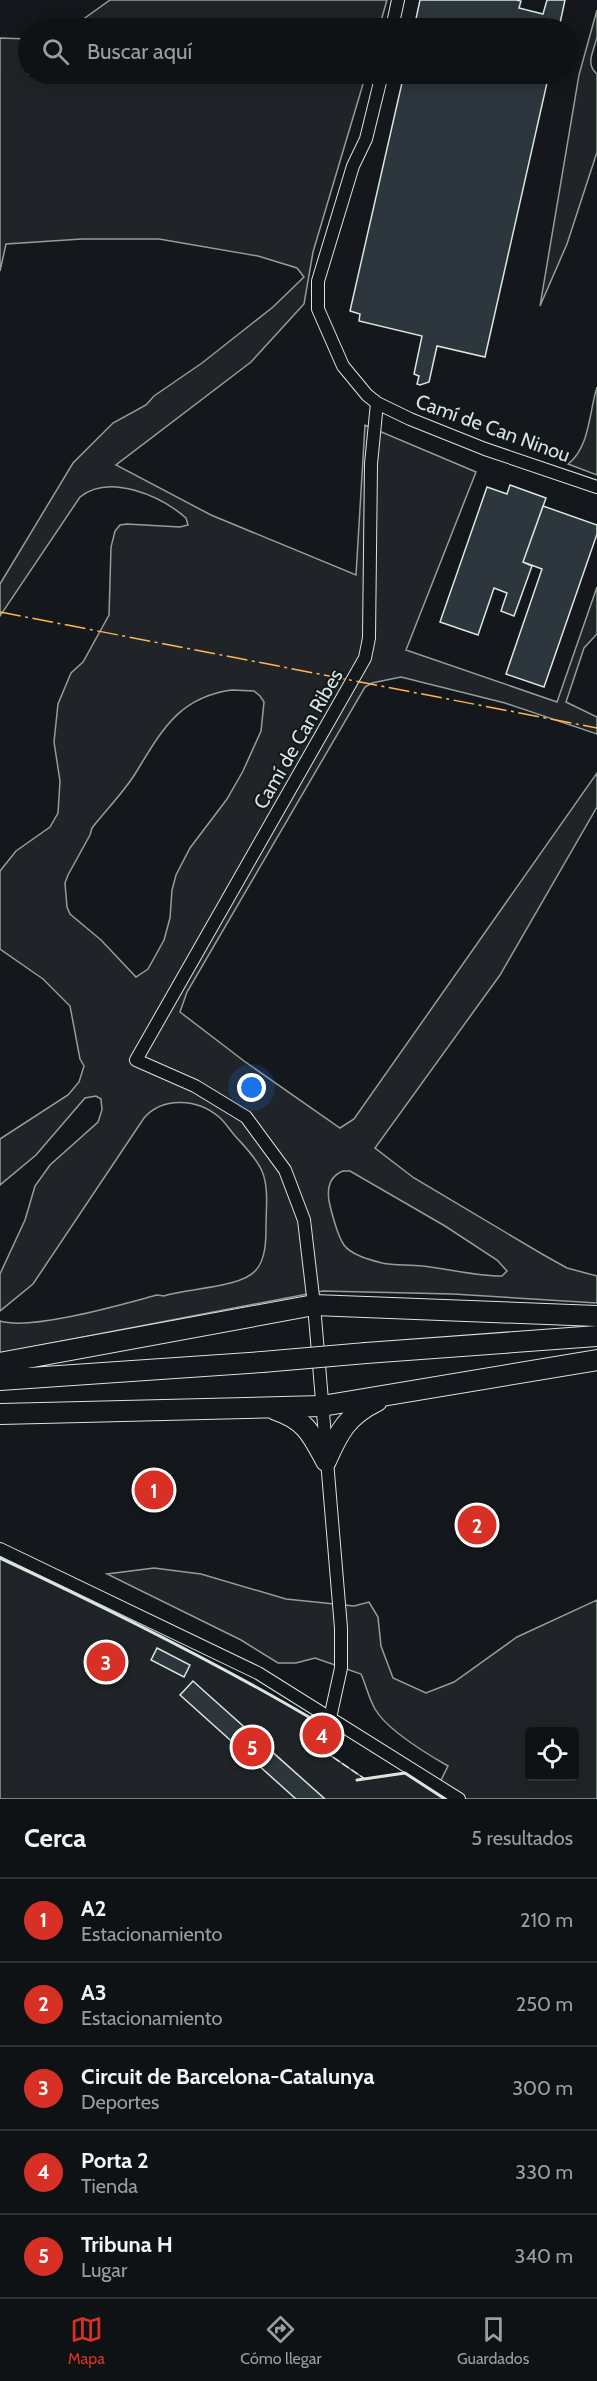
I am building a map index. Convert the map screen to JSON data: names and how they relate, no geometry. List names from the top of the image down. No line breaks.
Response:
{"streets":{"street":["Camí de Can Ninou","Camí de Can Ribes"]},"crossings":[["Camí de Can Ninou","Camí de Can Ribes"]],"page":{"search":"Buscar aquí","pins":["1","2","3","4","5"],"heading":["Cerca","5 resultados"],"list":[{"mark":"1","name":"A2","note":"Estacionamiento","value":"210 m"},{"mark":"2","name":"A3","note":"Estacionamiento","value":"250 m"},{"mark":"3","name":"Circuit de Barcelona-Catalunya","note":"Deportes","value":"300 m"},{"mark":"4","name":"Porta 2","note":"Tienda","value":"330 m"},{"mark":"5","name":"Tribuna H","note":"Lugar","value":"340 m"}],"nav":["Mapa","Cómo llegar","Guardados"]}}
